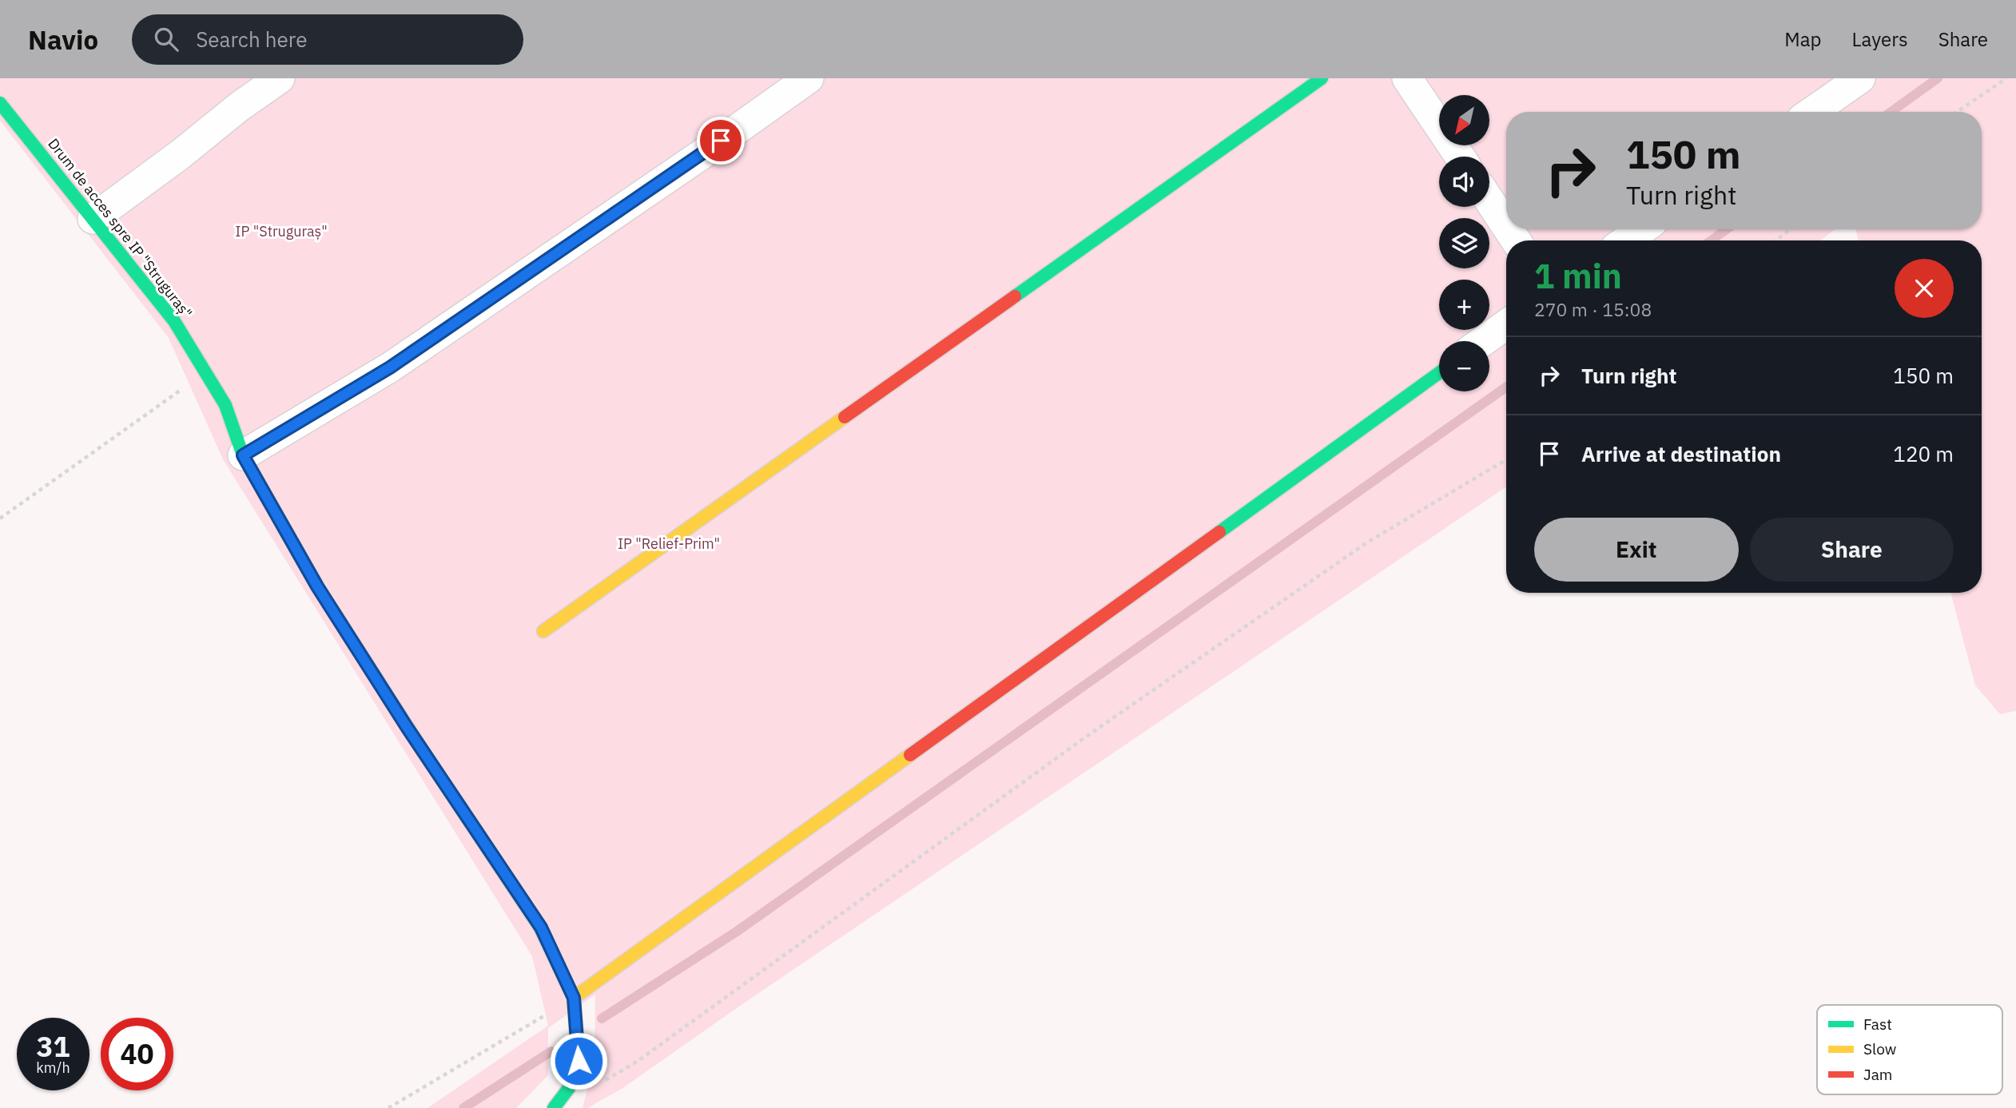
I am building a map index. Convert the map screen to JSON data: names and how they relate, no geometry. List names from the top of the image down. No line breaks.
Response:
{"streets":{"street":["Drum de acces spre IP \"Struguraș\""]},"parks":["IP \"Struguraș\"","IP \"Relief-Prim\""],"legend":["Fast","Slow","Jam"],"north":"bottom left","page":{"header":"Navio","search":"Search here","nav":["Map","Layers","Share"],"map_buttons":["+","−"],"turn":["150 m","Turn right"],"heading":["1 min","270 m · 15:08"],"list":[{"name":"Turn right","value":"150 m"},{"name":"Arrive at destination","value":"120 m"}],"buttons":["Exit","Share"],"speed":"31 km/h","limit":"40"}}
